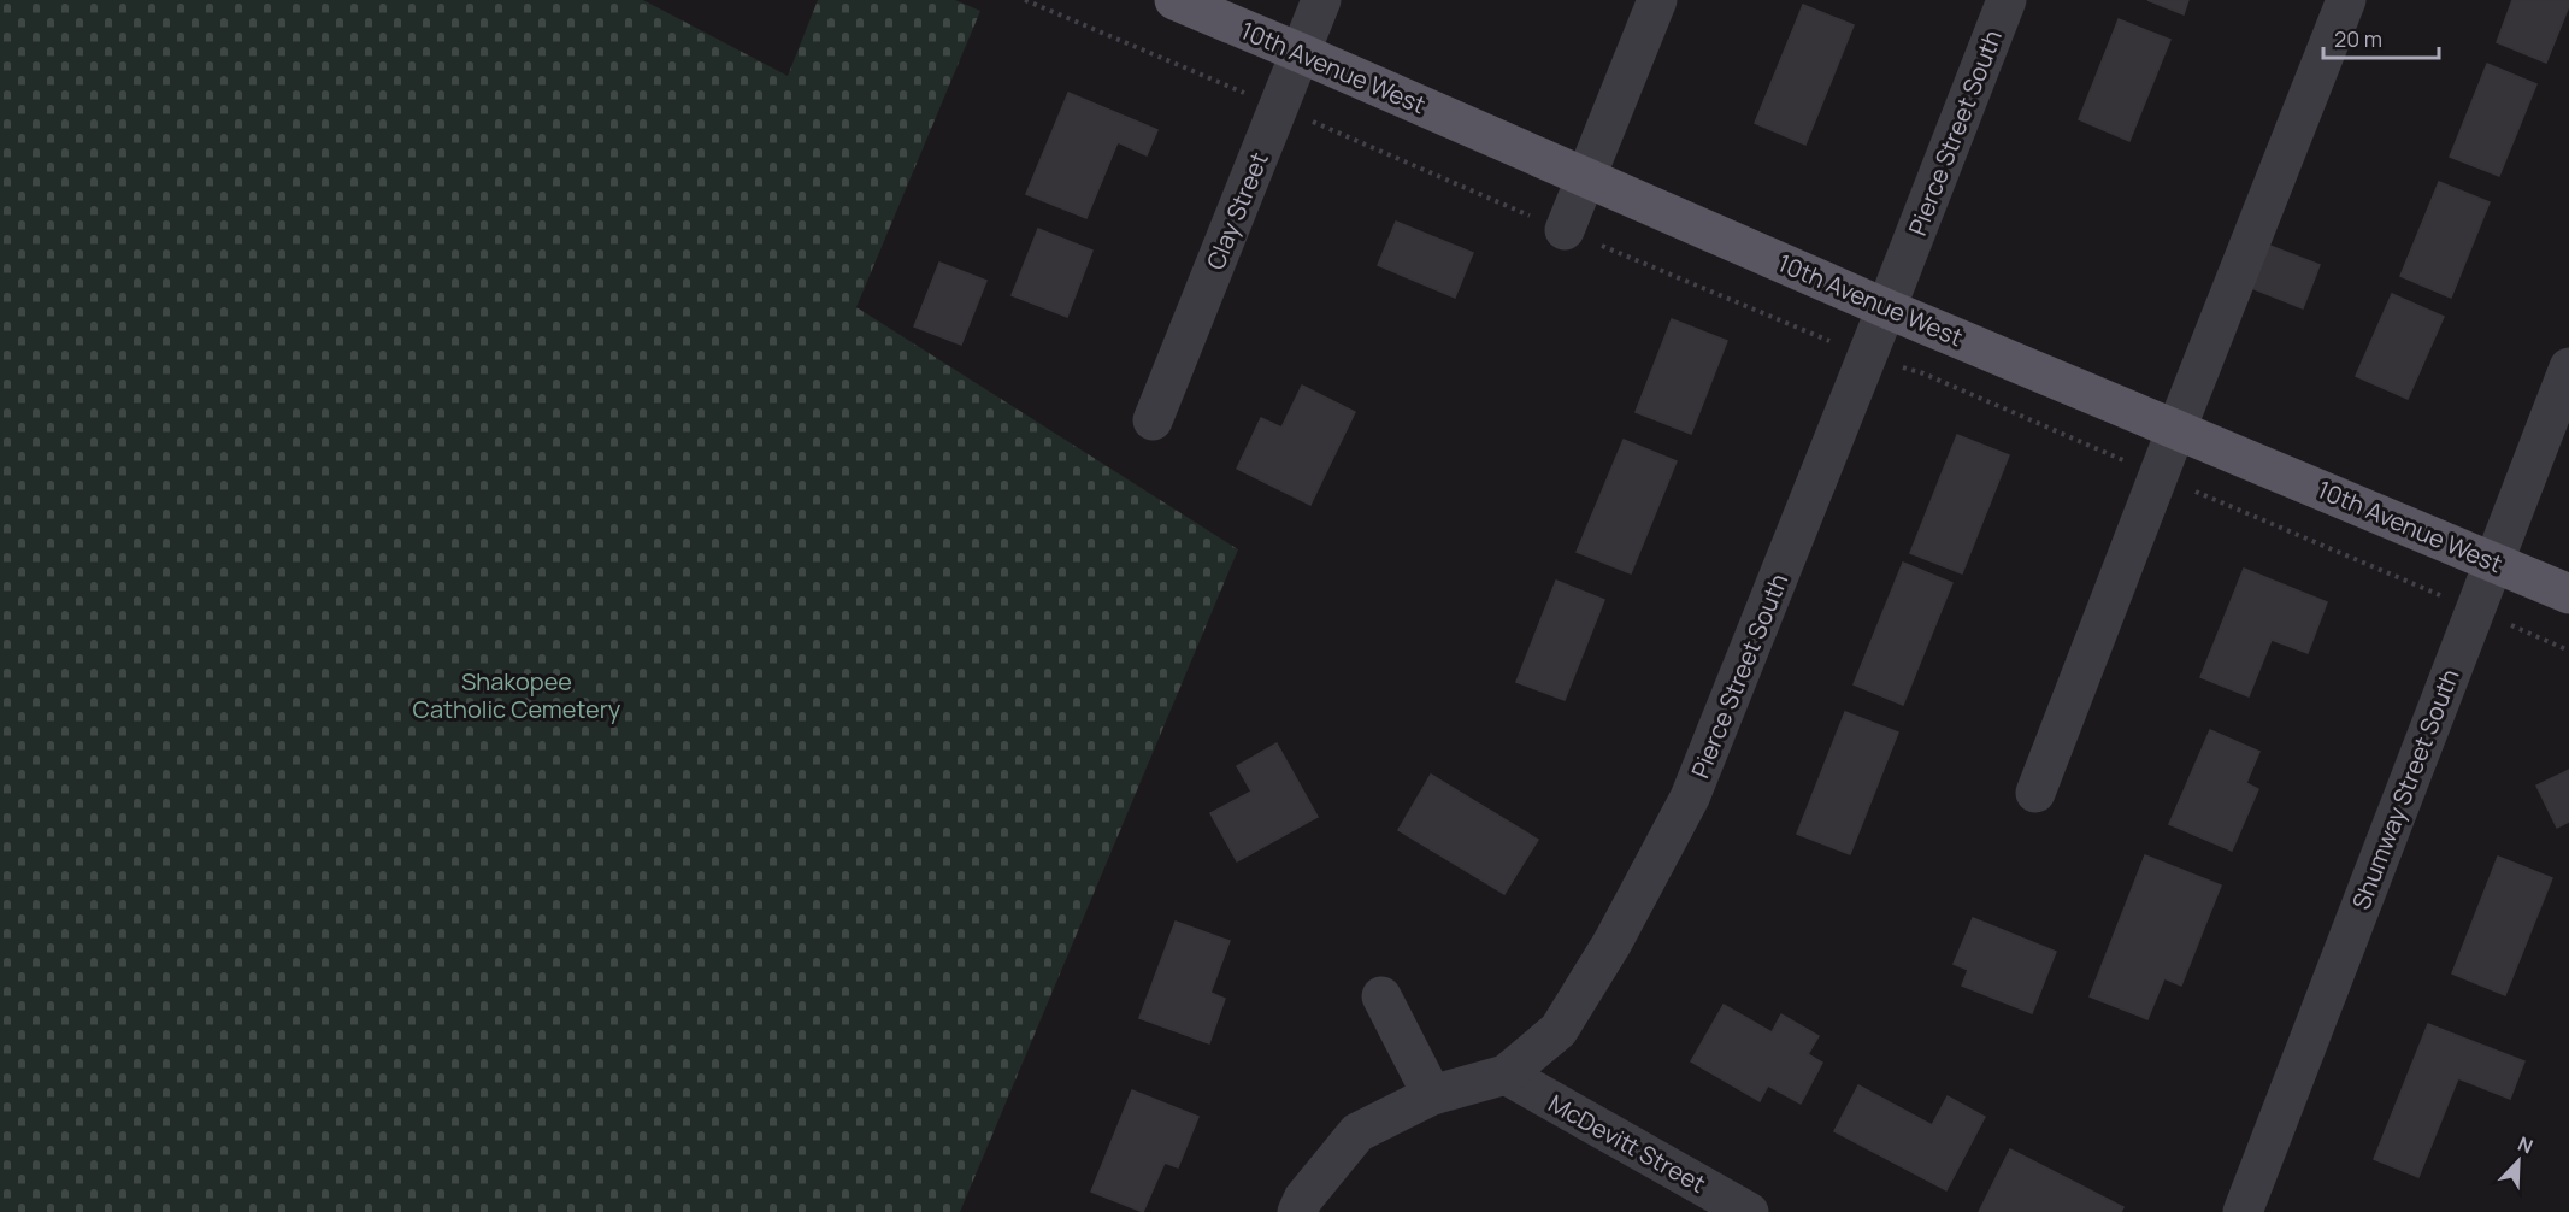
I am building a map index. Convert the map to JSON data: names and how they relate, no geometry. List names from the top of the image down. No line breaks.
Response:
{"streets":{"main road":["10th Avenue West"],"street":["Pierce Street South","Clay Street","Shumway Street South","McDevitt Street"]},"crossings":[["10th Avenue West","Pierce Street South"],["10th Avenue West","Clay Street"],["10th Avenue West","Shumway Street South"],["Pierce Street South","McDevitt Street"]],"parks":["Shakopee Catholic Cemetery"],"scale_bar":"20 m","north":"top right"}
